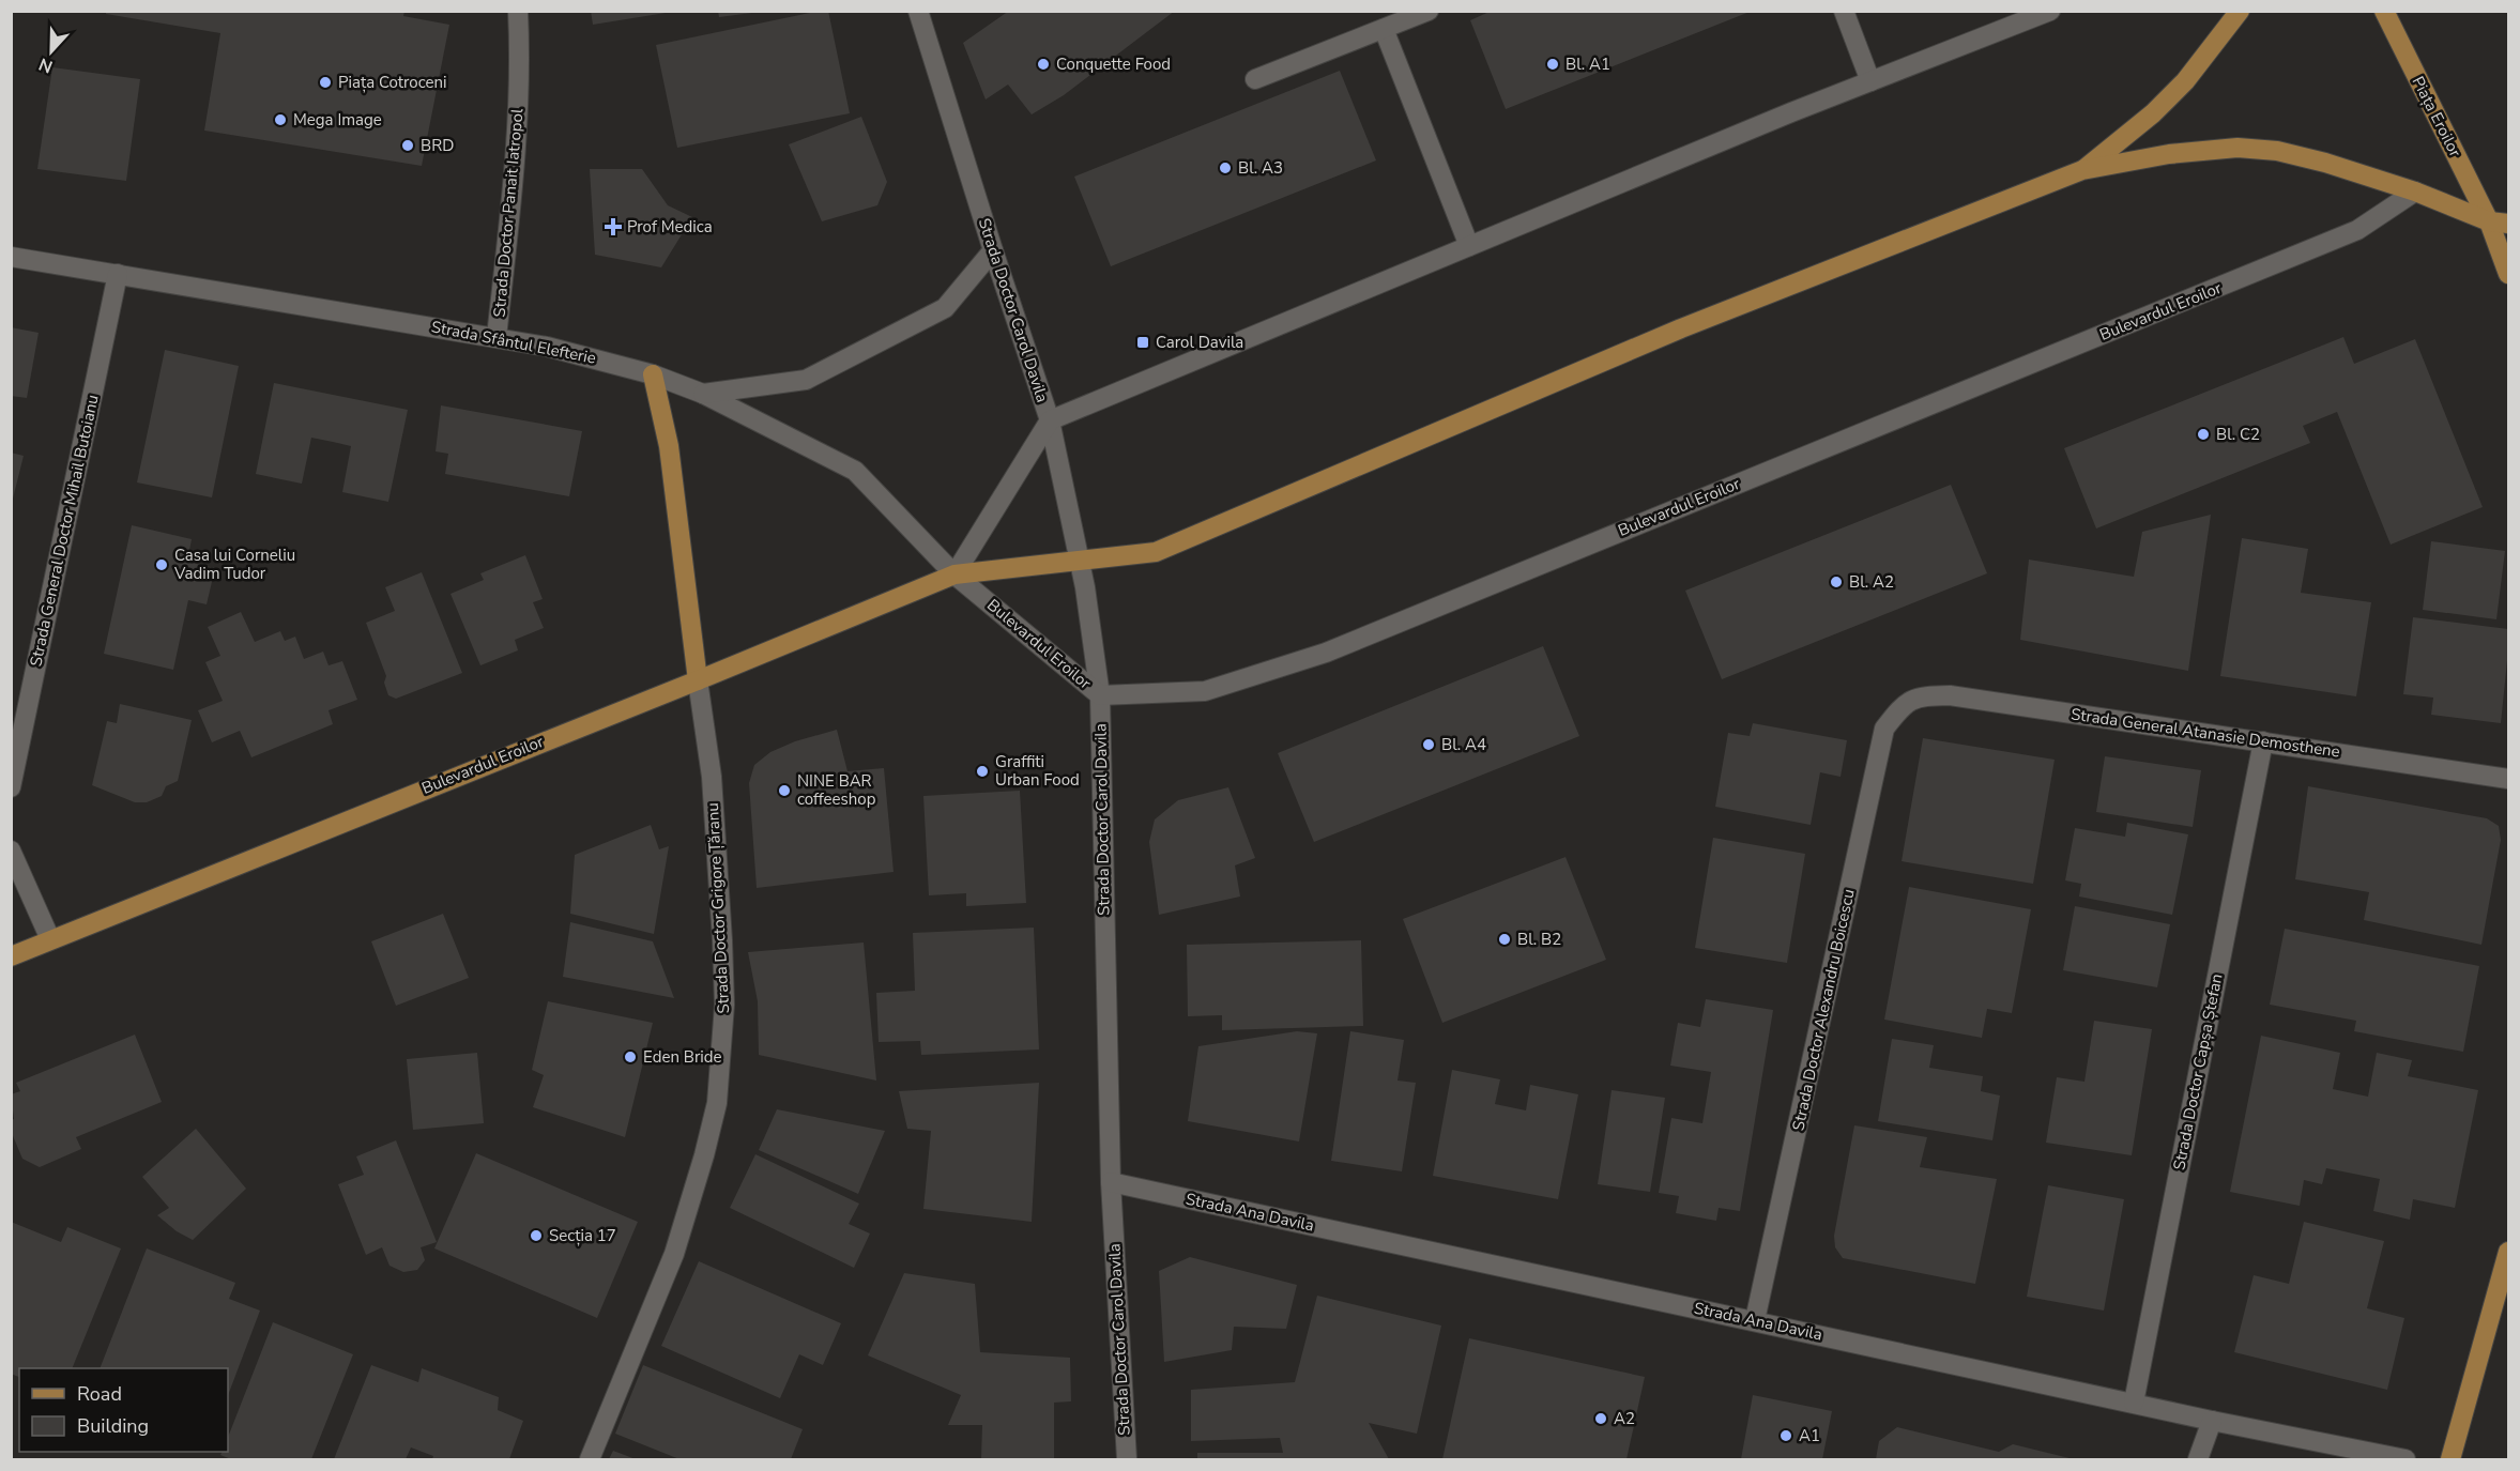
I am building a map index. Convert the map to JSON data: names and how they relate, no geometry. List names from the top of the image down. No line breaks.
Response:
{"streets":{"main road":["Piața Eroilor","Bulevardul Eroilor"],"street":["Strada Doctor Panait Iatropol","Strada Doctor Carol Davila","Strada Sfântul Elefterie","Strada General Doctor Mihail Butoianu","Strada General Atanasie Demosthene","Strada Doctor Grigore Țăranu","Strada Doctor Alexandru Boicescu","Strada Doctor Capșa Ștefan","Strada Ana Davila"]},"crossings":[["Strada Doctor Panait Iatropol","Strada Sfântul Elefterie"],["Strada Doctor Carol Davila","Bulevardul Eroilor"],["Strada Doctor Carol Davila","Strada Ana Davila"],["Bulevardul Eroilor","Strada Sfântul Elefterie"],["Bulevardul Eroilor","Strada Doctor Grigore Țăranu"],["Strada Sfântul Elefterie","Strada General Doctor Mihail Butoianu"],["Strada General Atanasie Demosthene","Strada Doctor Alexandru Boicescu"],["Strada General Atanasie Demosthene","Strada Doctor Capșa Ștefan"],["Strada Doctor Alexandru Boicescu","Strada Ana Davila"],["Strada Doctor Capșa Ștefan","Strada Ana Davila"]],"places":{"other":["Conquette Food","Bl. A1","Piața Cotroceni","Mega Image","BRD","Bl. A3","Bl. C2","Casa lui Corneliu Vadim Tudor","Bl. A2","Bl. A4","Graffiti Urban Food","NINE BAR coffeeshop","Bl. B2","Eden Bride","Secția 17","A2","A1"],"health":["Prof Medica"],"transit":["Carol Davila"]},"legend":["Road","Building"],"north":"bottom"}
